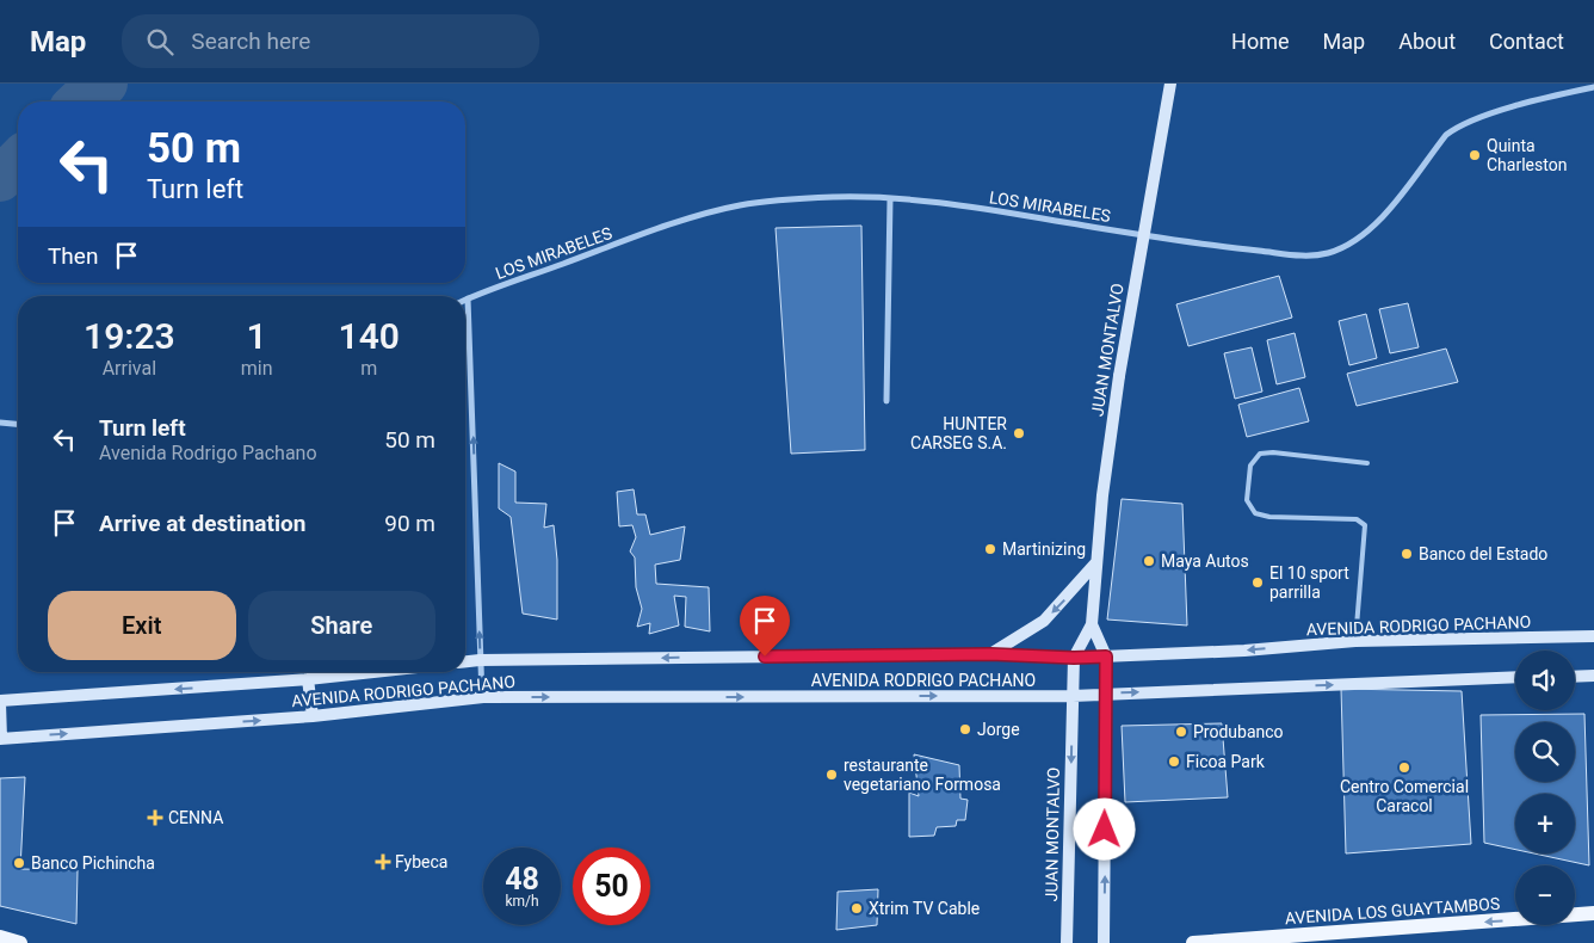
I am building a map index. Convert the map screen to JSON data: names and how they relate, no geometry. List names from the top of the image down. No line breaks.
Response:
{"streets":{"main road":["JUAN MONTALVO","AVENIDA RODRIGO PACHANO","AVENIDA LOS GUAYTAMBOS"],"street":["LOS MIRABELES"]},"crossings":[["JUAN MONTALVO","AVENIDA RODRIGO PACHANO"]],"one_way":["AVENIDA LOS GUAYTAMBOS"],"places":{"other":["Quinta Charleston","HUNTER CARSEG S.A.","Martinizing","Banco del Estado","Maya Autos","El 10 sport parrilla","Jorge","Produbanco","Ficoa Park","Centro Comercial Caracol","restaurante vegetariano Formosa","Banco Pichincha","Xtrim TV Cable"],"health":["CENNA","Fybeca"]},"page":{"header":"Map","search":"Search here","nav":["Home","Map","About","Contact"],"turn":["50 m","Turn left"],"then":"Then","eta":["19:23","Arrival","1","min","140","m"],"list":[{"name":"Turn left","note":"Avenida Rodrigo Pachano","value":"50 m"},{"name":"Arrive at destination","value":"90 m"}],"buttons":["Exit","Share"],"map_buttons":["+","−"],"speed":"48 km/h","limit":"50"}}
